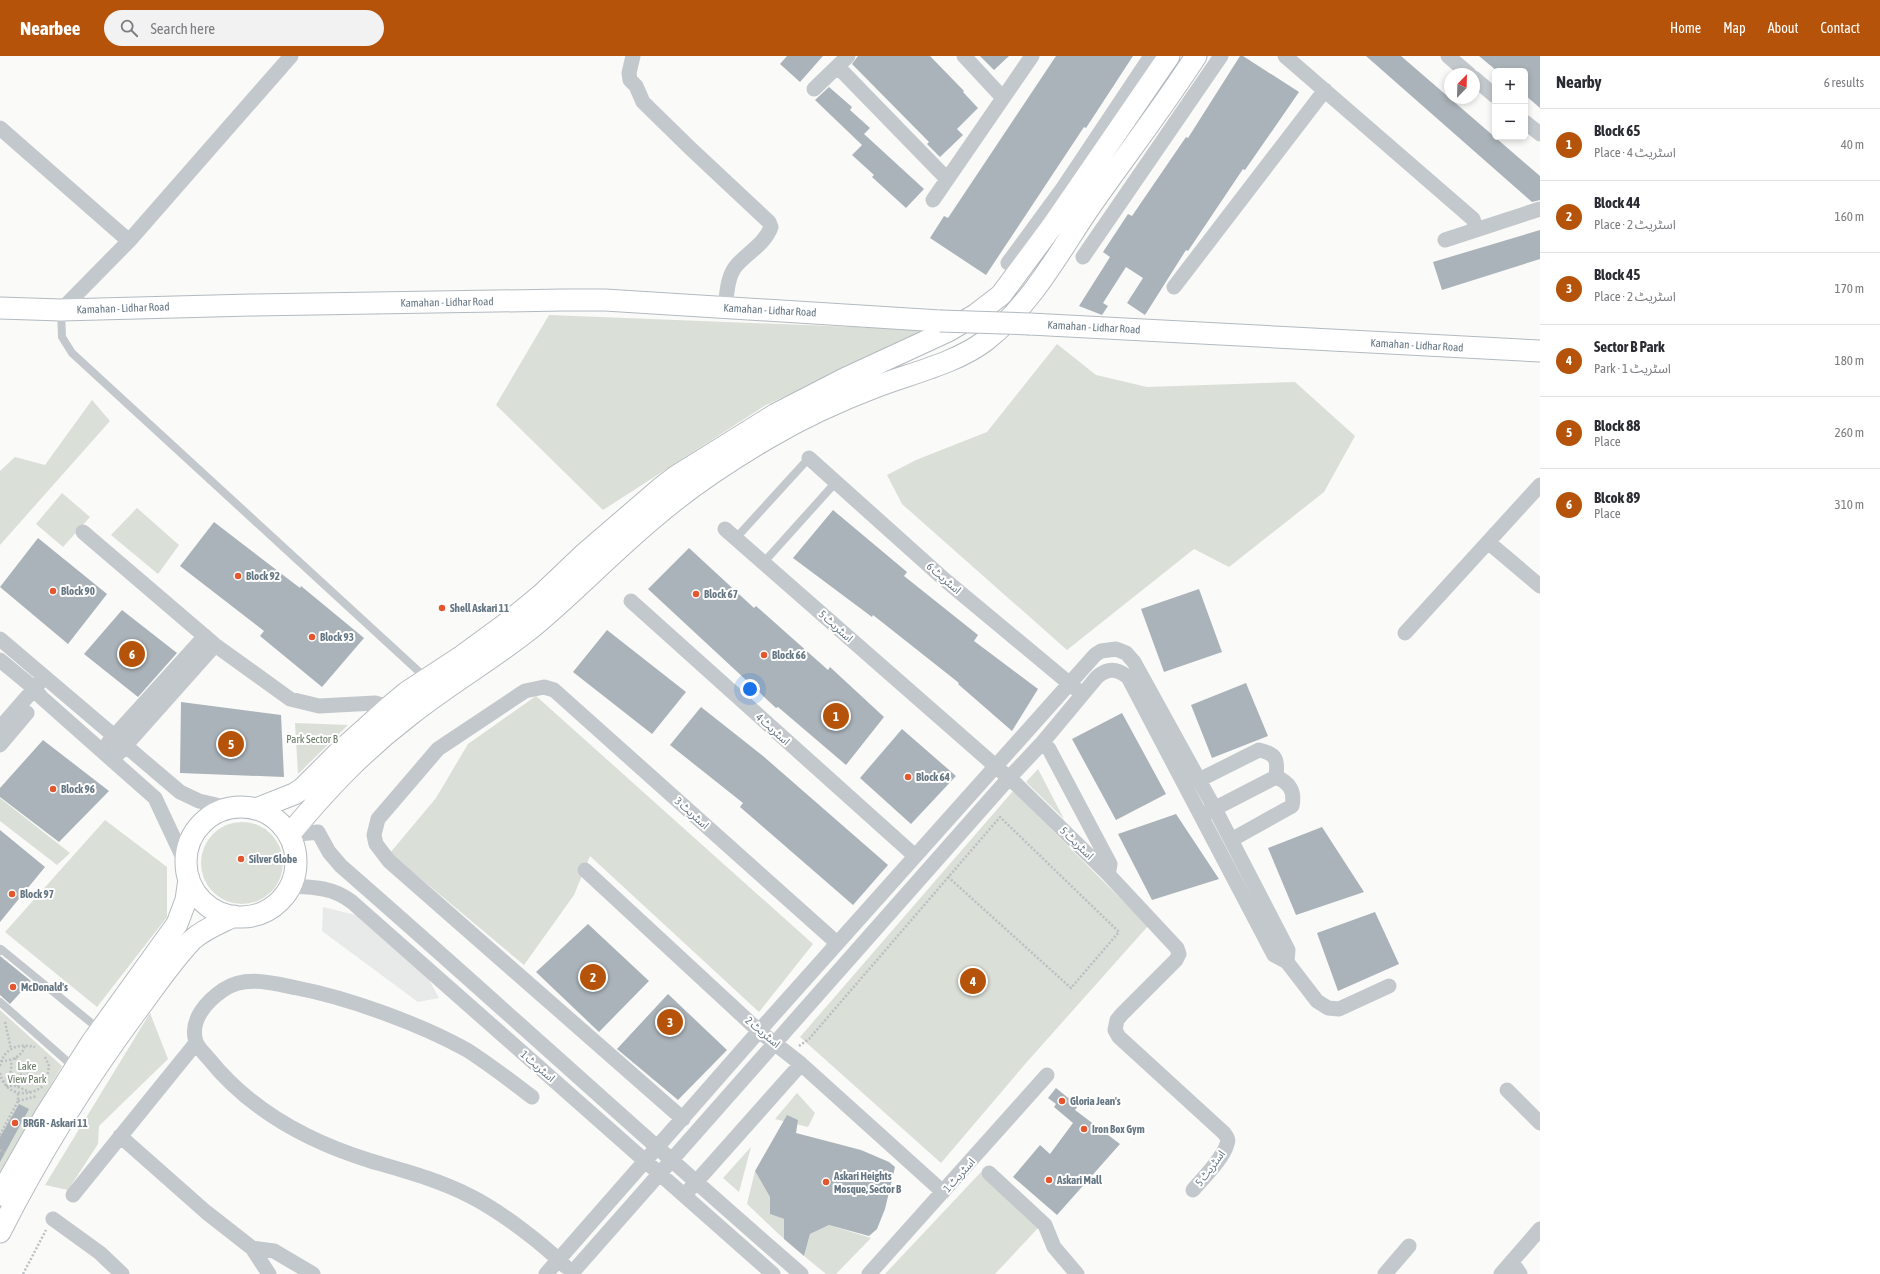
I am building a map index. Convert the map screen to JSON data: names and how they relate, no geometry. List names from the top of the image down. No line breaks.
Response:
{"streets":{"street":["Kamahan - Lidhar Road","اسٹریٹ 6","اسٹریٹ 5","اسٹریٹ 4","اسٹریٹ 3","اسٹریٹ 2","اسٹریٹ 1"]},"crossings":[["اسٹریٹ 2","اسٹریٹ 1"]],"parks":["Park Sector B","Lake View Park"],"places":["Block 92","Block 90","Block 67","Shell Askari 11","Block 93","Block 66","Block 64","Block 96","Silver Globe","Block 97","McDonald's","Gloria Jean's","BRGR - Askari 11","Iron Box Gym","Askari Mall","Askari Heights Mosque, Sector B"],"north":"top right","page":{"header":"Nearbee","search":"Search here","nav":["Home","Map","About","Contact"],"heading":["Nearby","6 results"],"map_buttons":["+","−"],"list":[{"mark":"1","name":"Block 65","note":"Place · اسٹریٹ 4","value":"40 m"},{"mark":"2","name":"Block 44","note":"Place · اسٹریٹ 2","value":"160 m"},{"mark":"3","name":"Block 45","note":"Place · اسٹریٹ 2","value":"170 m"},{"mark":"4","name":"Sector B Park","note":"Park · اسٹریٹ 1","value":"180 m"},{"mark":"5","name":"Block 88","note":"Place","value":"260 m"},{"mark":"6","name":"Blcok 89","note":"Place","value":"310 m"}],"pins":["6","1","5","2","4","3"]}}
